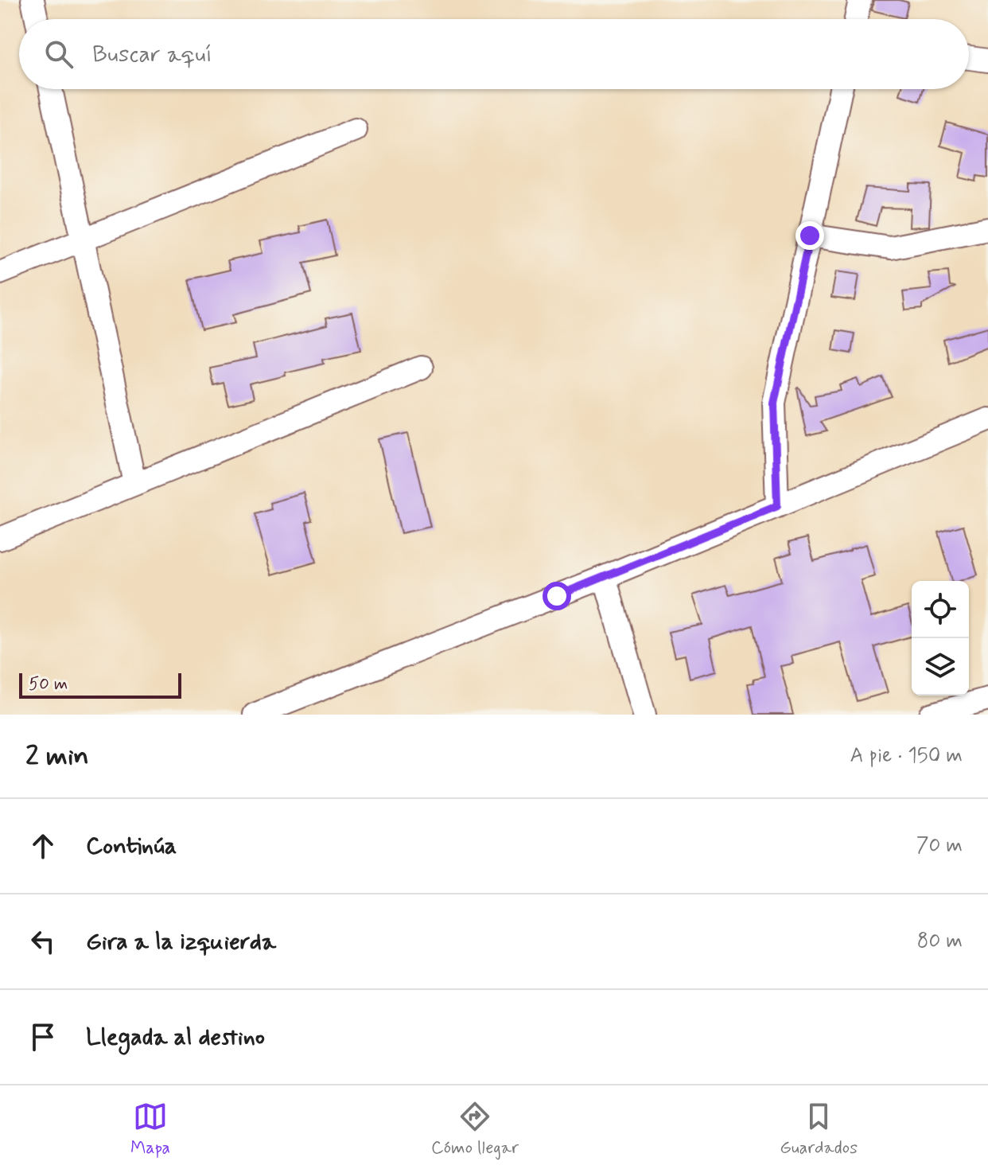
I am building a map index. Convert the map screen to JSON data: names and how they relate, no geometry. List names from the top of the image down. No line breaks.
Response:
{"scale_bar":"50 m","page":{"search":"Buscar aquí","scale":"50 m","heading":["2 min","A pie · 150 m"],"list":[["Continúa","70 m"],["Gira a la izquierda","80 m"],"Llegada al destino"],"nav":["Mapa","Cómo llegar","Guardados"]}}
